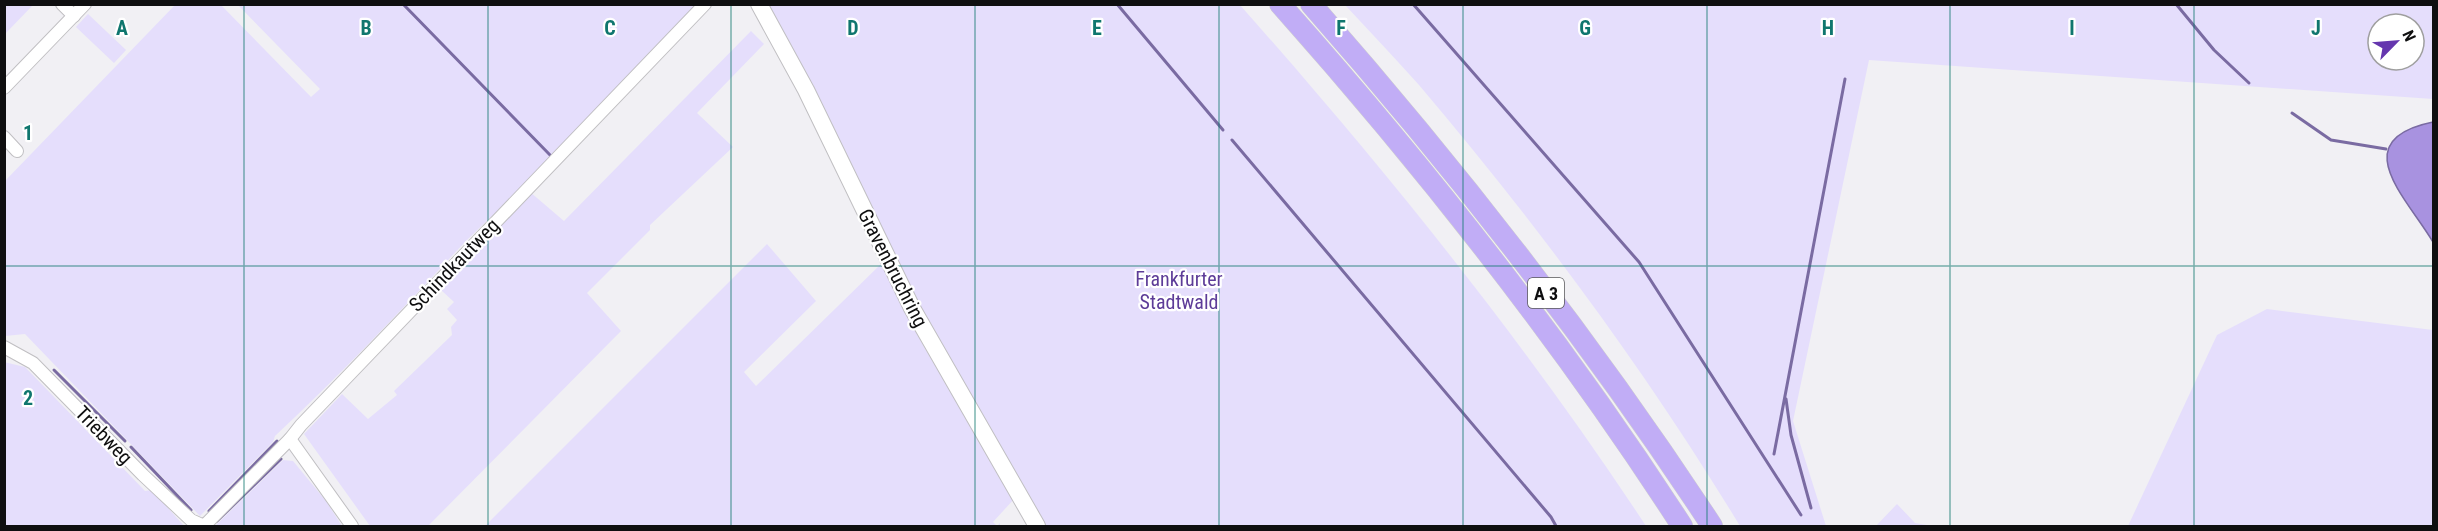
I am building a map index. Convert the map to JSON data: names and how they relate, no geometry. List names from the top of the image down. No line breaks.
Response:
{"streets":{"highway":["A 3"],"street":["Schindkautweg","Gravenbruchring","Triebweg"]},"crossings":[["Schindkautweg","Triebweg"]],"parks":["Frankfurter Stadtwald"],"north":"top right","grid":{"columns":["A","B","C","D","E","F","G","H","I","J"],"rows":["1","2"]}}
